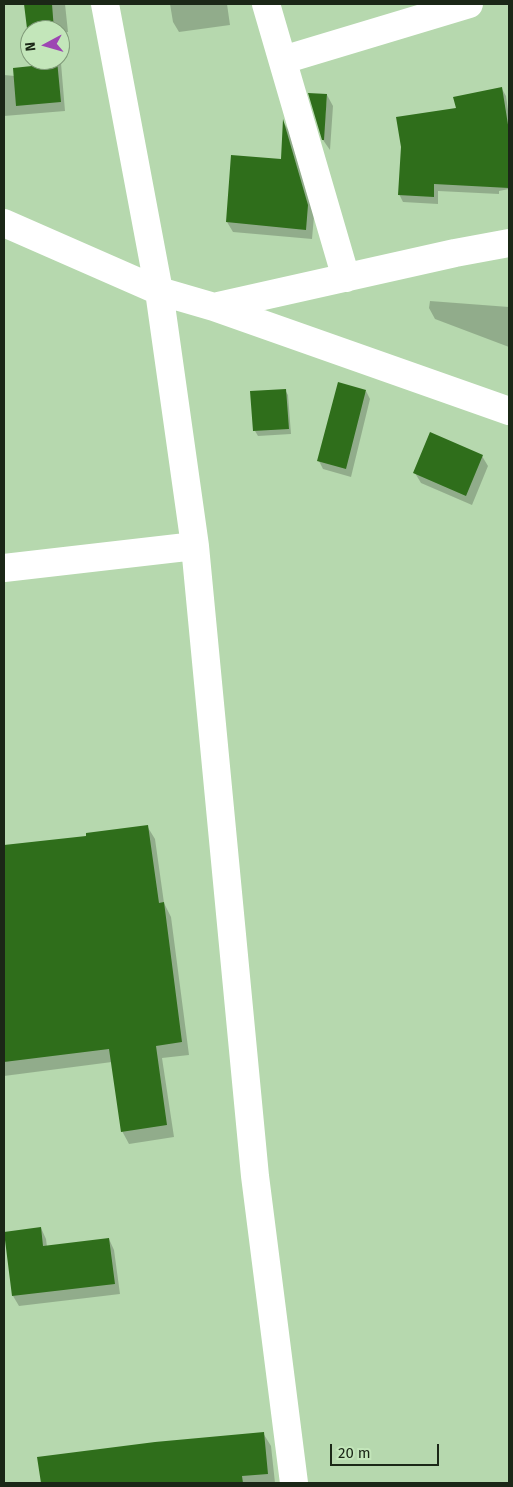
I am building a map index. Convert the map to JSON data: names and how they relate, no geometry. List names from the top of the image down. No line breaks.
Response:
{"scale_bar":"20 m","north":"left"}
